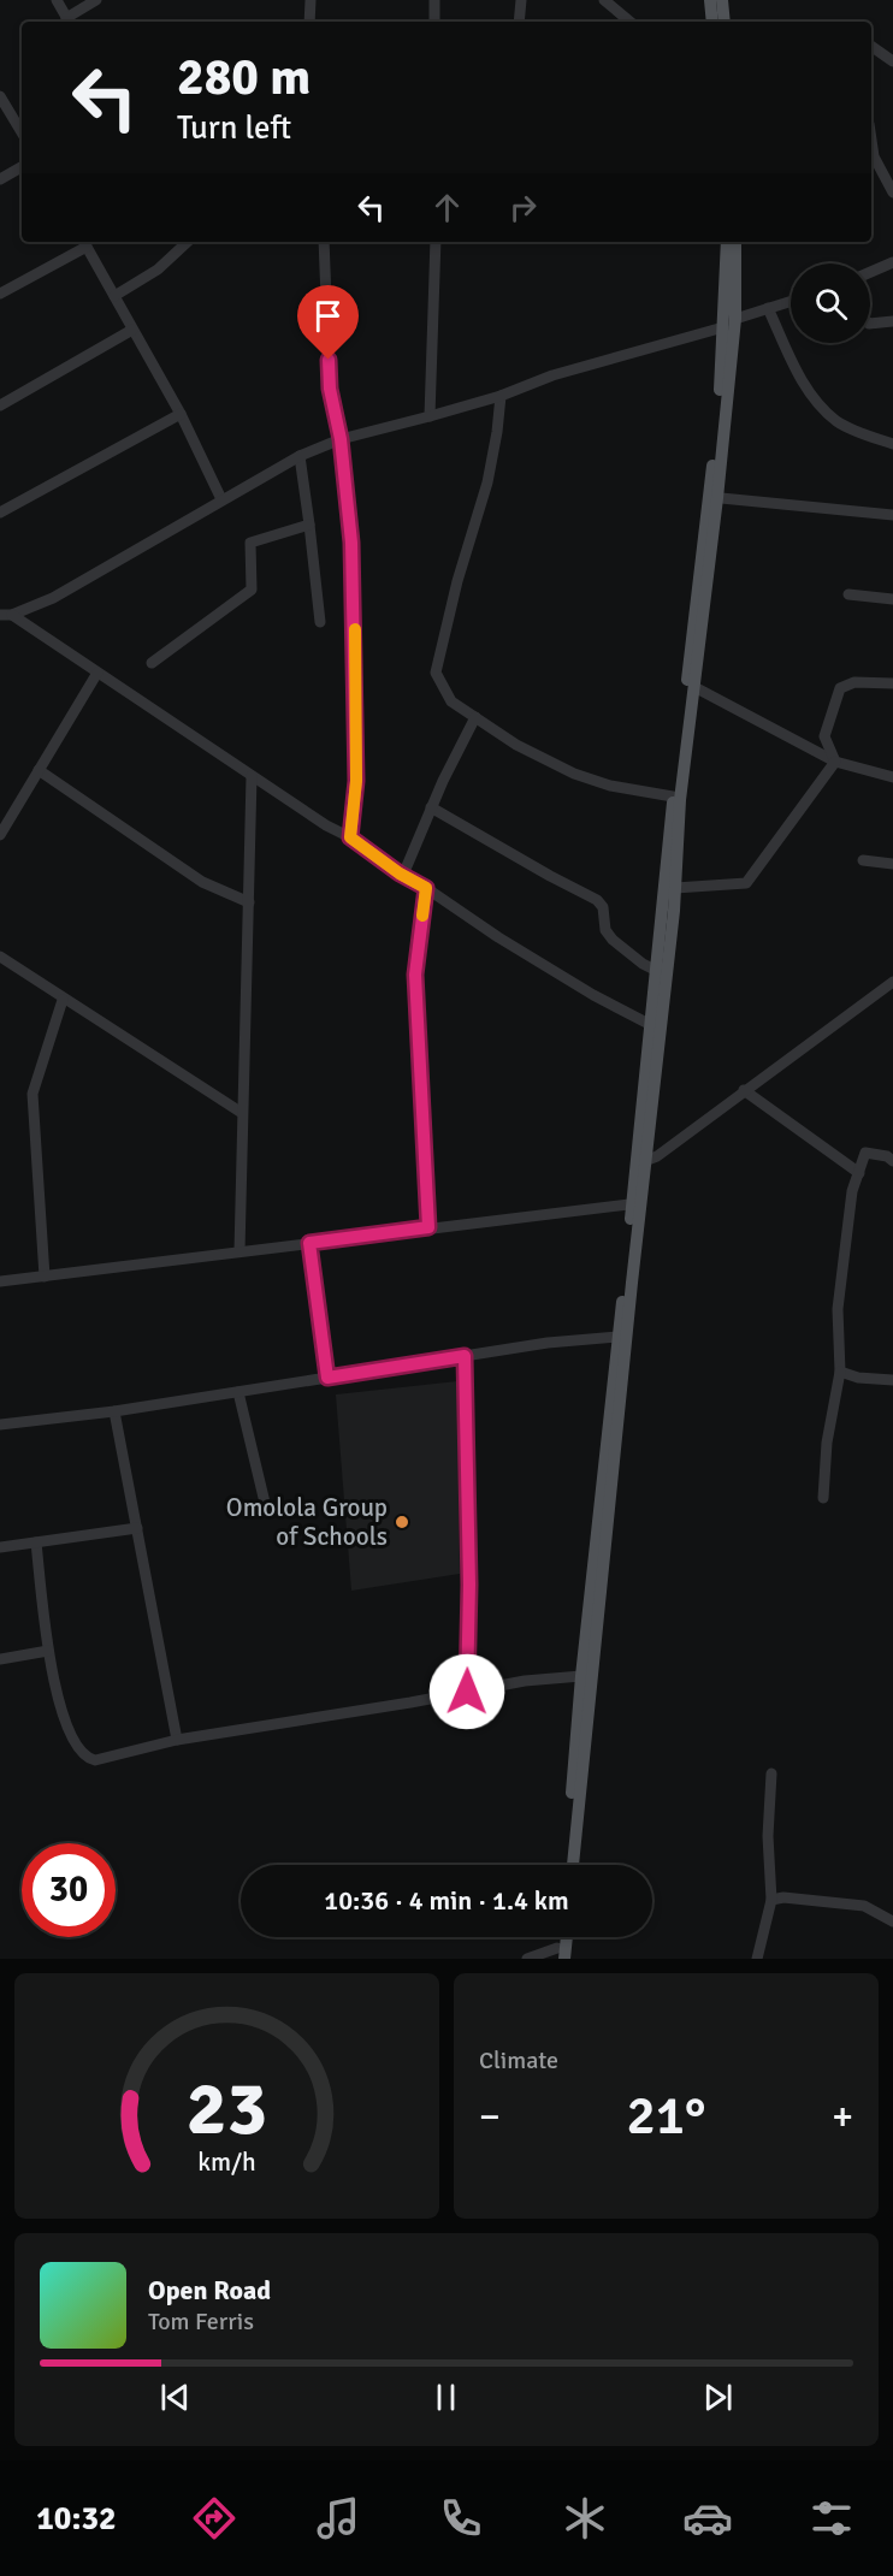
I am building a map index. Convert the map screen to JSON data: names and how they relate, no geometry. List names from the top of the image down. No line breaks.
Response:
{"places":["Omolola Group of Schools"],"page":{"turn":["280 m","Turn left"],"limit":"30","trip":"10:36 · 4 min · 1.4 km","tile":"Climate","heat":["−","21°","+"],"song":["Open Road","Tom Ferris"],"tabs":"10:32","gauge":["23","km/h"]}}
